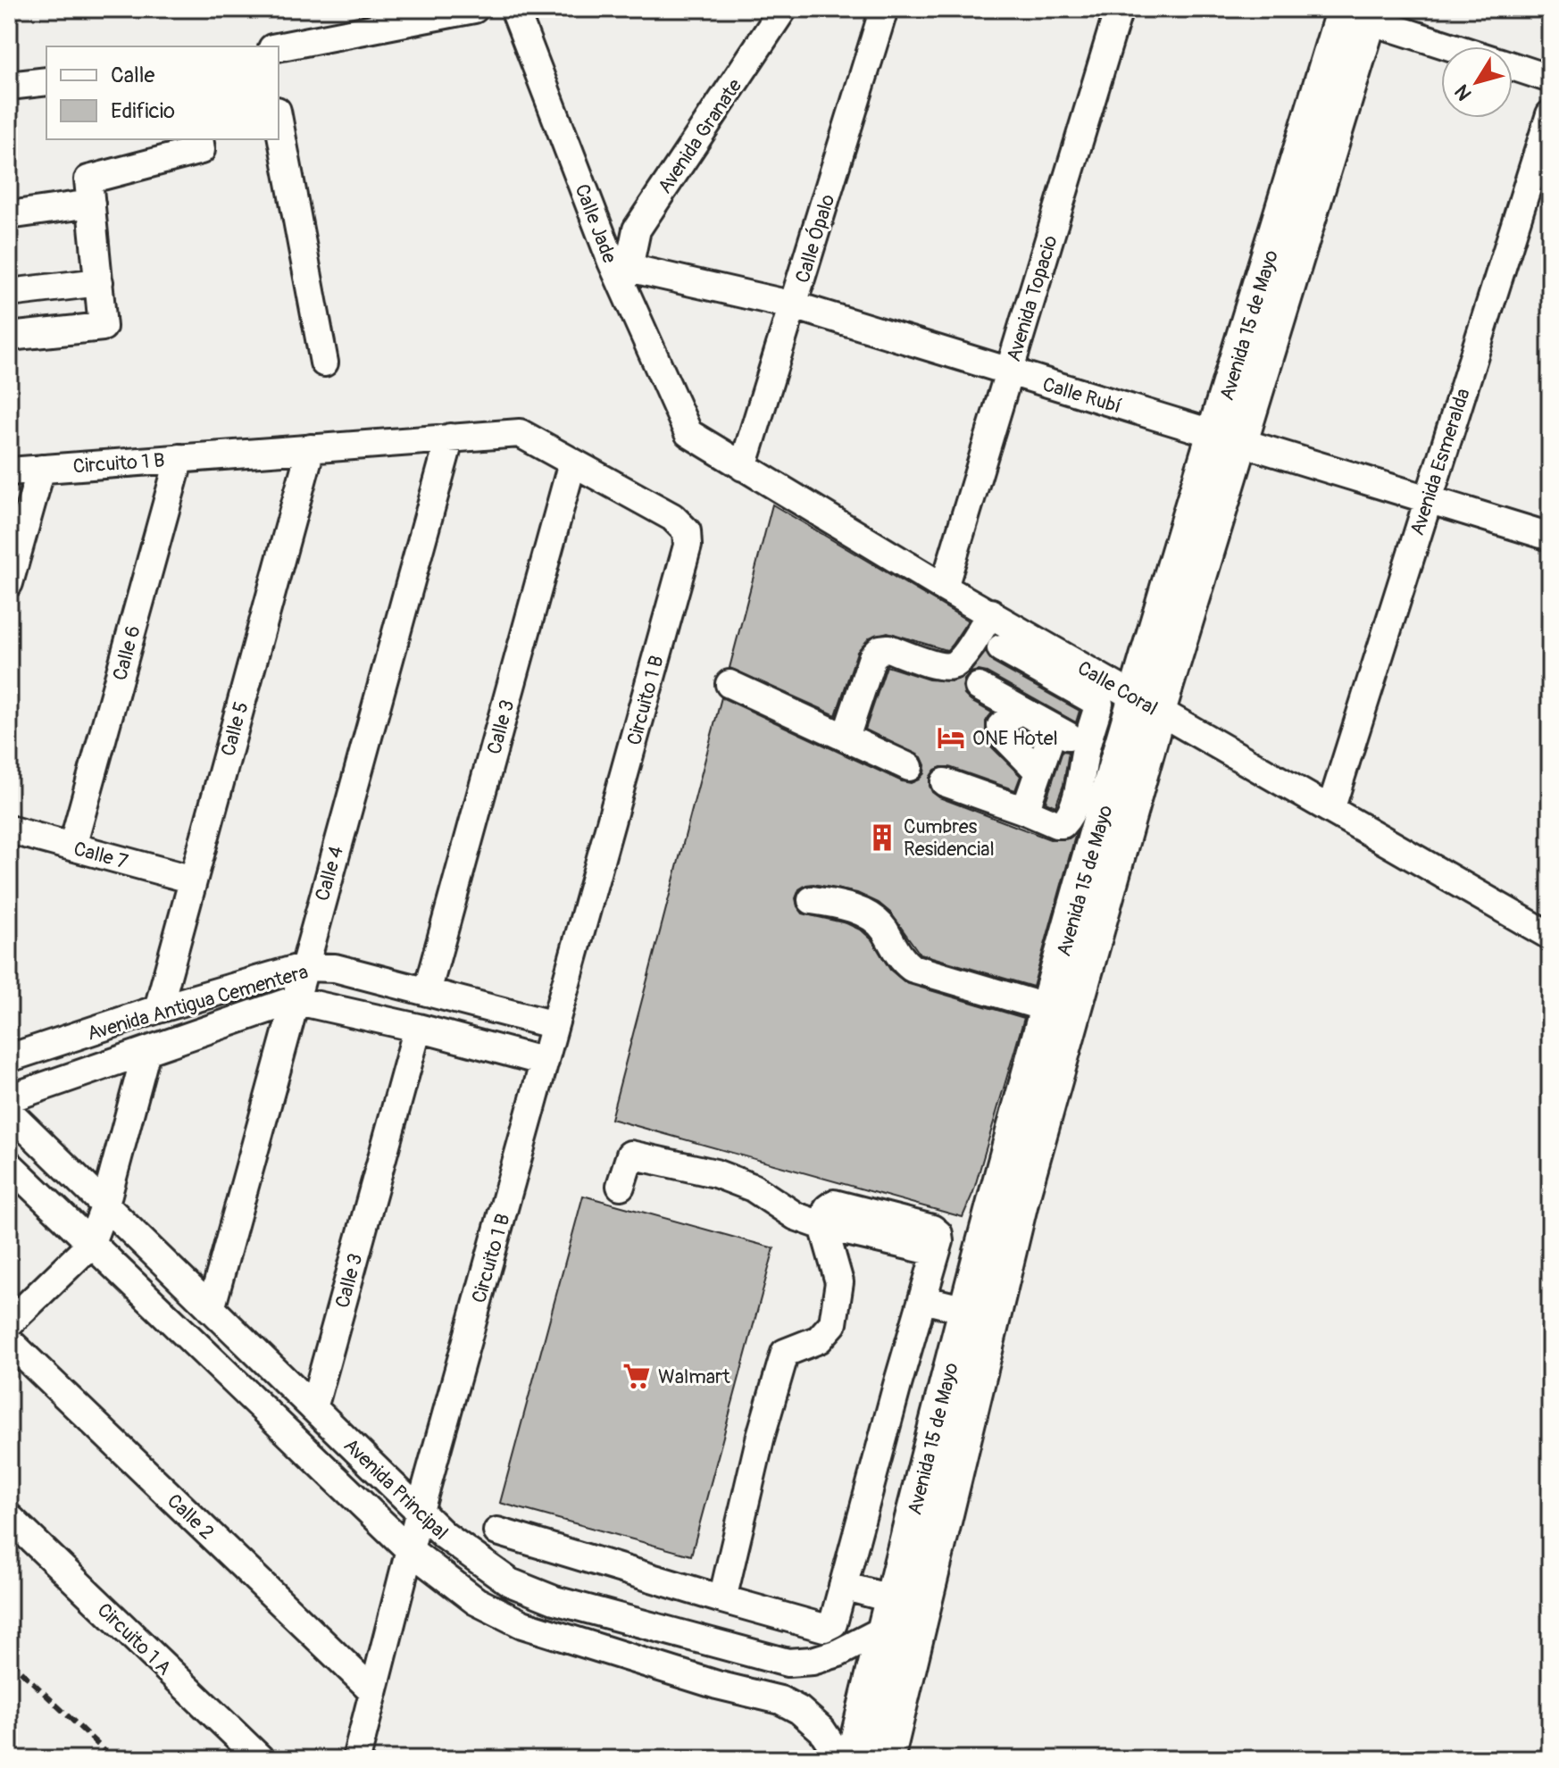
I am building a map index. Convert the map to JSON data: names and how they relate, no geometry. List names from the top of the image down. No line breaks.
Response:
{"streets":{"main road":["Avenida 15 de Mayo"],"street":["Avenida Granate","Calle Jade","Calle Ópalo","Avenida Topacio","Calle Rubí","Avenida Esmeralda","Circuito 1 B","Calle 6","Calle Coral","Calle 3","Calle 5","Calle 7","Calle 4","Avenida Antigua Cementera","Avenida Principal","Calle 2","Circuito 1 A"]},"crossings":[["Avenida Granate","Calle Jade"],["Avenida Granate","Calle Rubí"],["Calle Jade","Calle Rubí"],["Calle Jade","Calle Coral"],["Calle Ópalo","Calle Rubí"],["Calle Ópalo","Calle Coral"],["Avenida Topacio","Calle Rubí"],["Avenida Topacio","Calle Coral"],["Avenida 15 de Mayo","Calle Rubí"],["Avenida 15 de Mayo","Calle Coral"],["Avenida 15 de Mayo","Avenida Principal"],["Calle Rubí","Avenida Esmeralda"],["Avenida Esmeralda","Calle Coral"],["Circuito 1 B","Calle 6"],["Circuito 1 B","Calle 3"],["Circuito 1 B","Calle 5"],["Circuito 1 B","Calle 4"],["Circuito 1 B","Avenida Antigua Cementera"],["Circuito 1 B","Avenida Principal"],["Calle 6","Calle 7"],["Calle 3","Avenida Antigua Cementera"],["Calle 3","Avenida Principal"],["Calle 5","Calle 7"],["Calle 5","Avenida Antigua Cementera"],["Calle 4","Avenida Antigua Cementera"],["Calle 4","Avenida Principal"]],"places":{"hotel":["ONE Hotel"],"building":["Cumbres Residencial"],"supermarket":["Walmart"]},"legend":["Calle","Edificio"],"north":"bottom left"}
